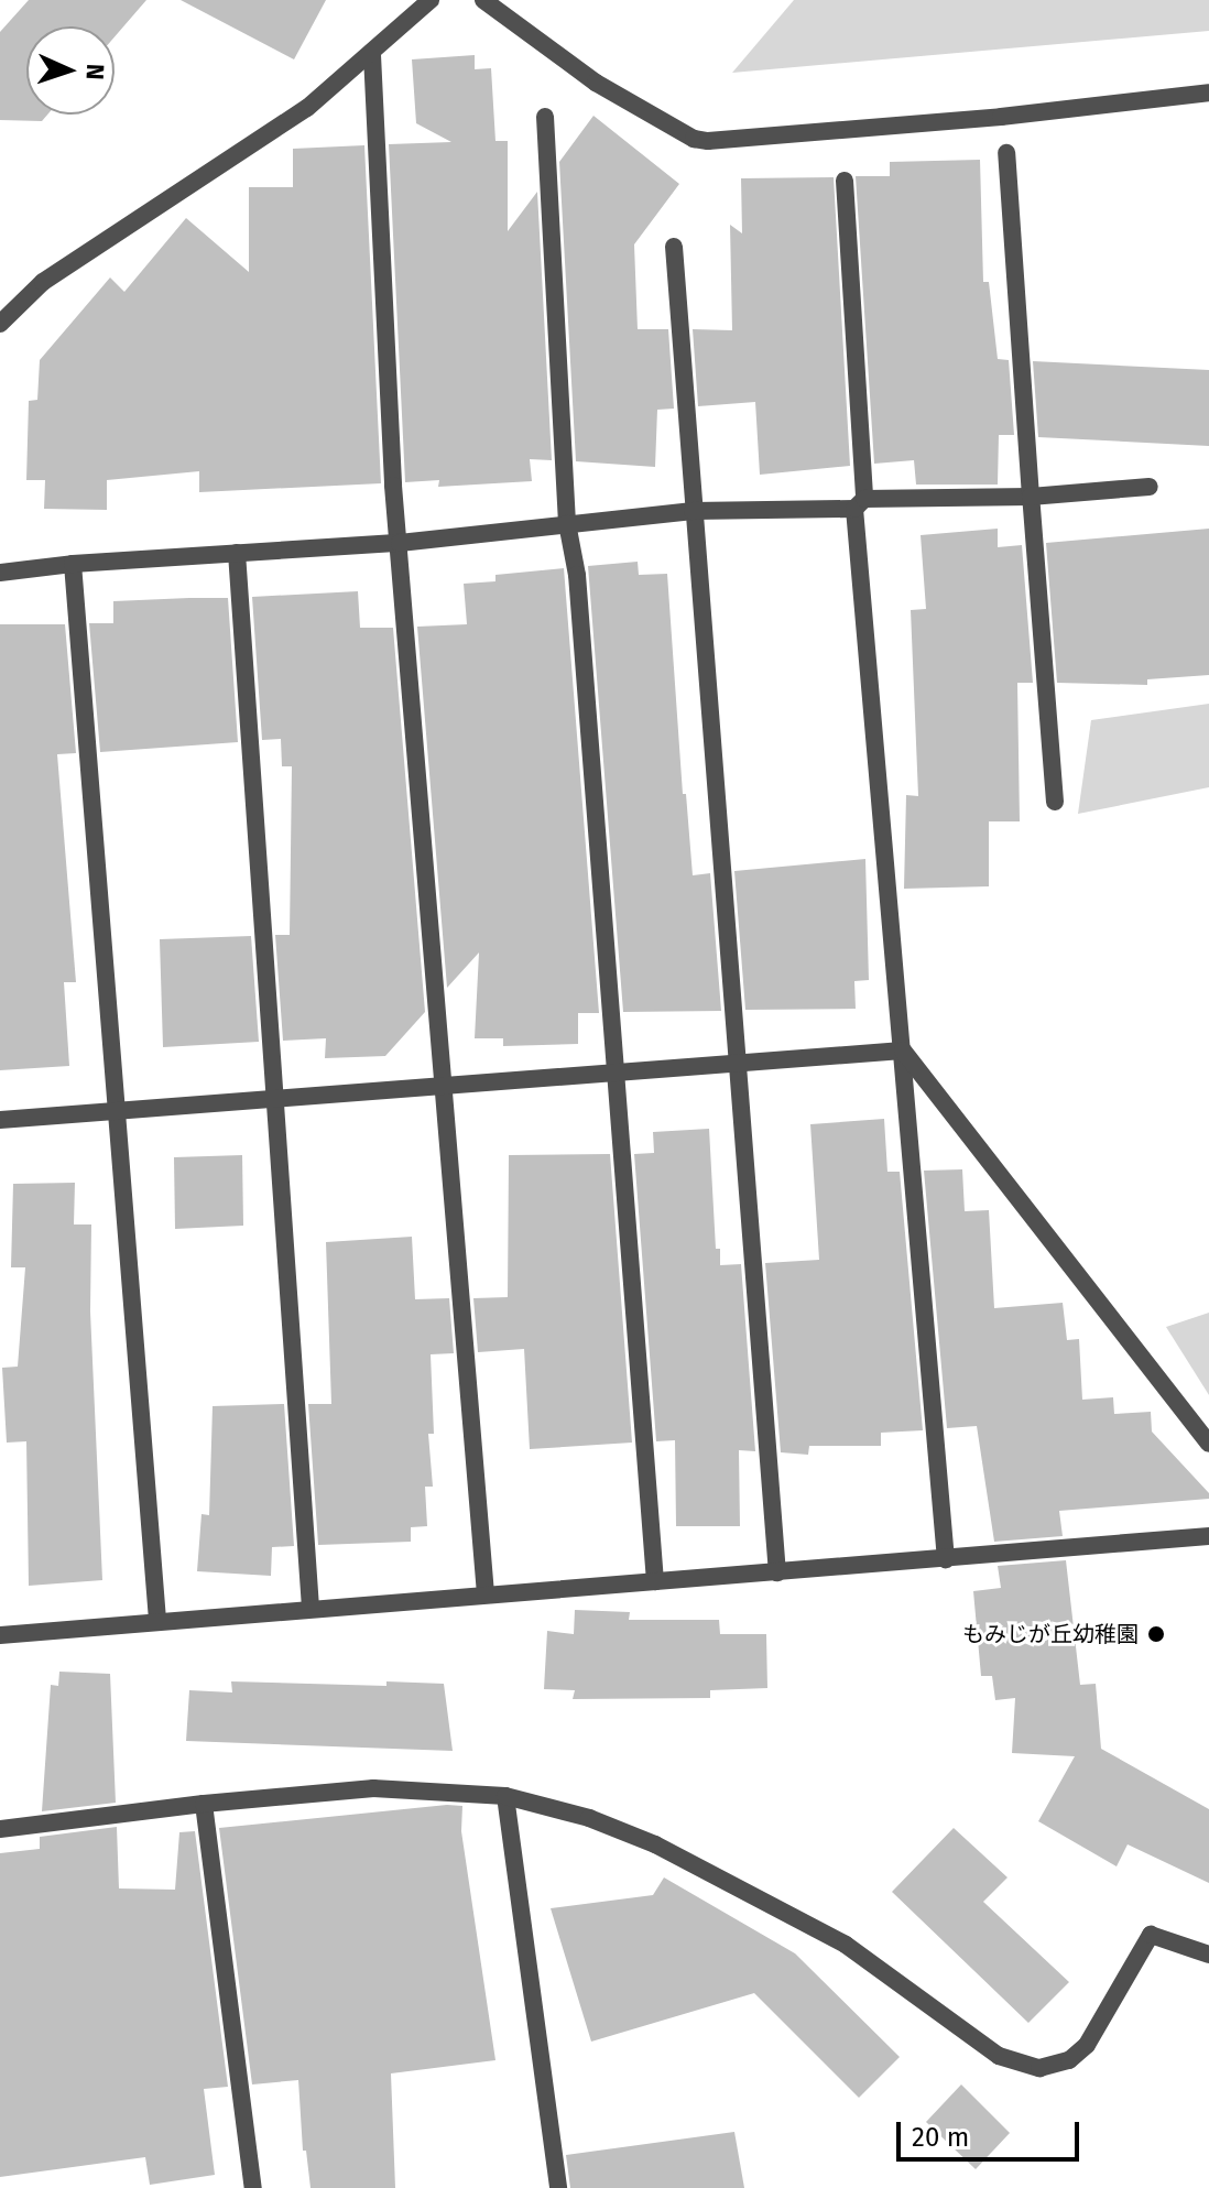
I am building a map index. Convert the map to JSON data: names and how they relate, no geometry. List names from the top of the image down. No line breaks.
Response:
{"places":["もみじが丘幼稚園"],"scale_bar":"20 m","north":"right"}
